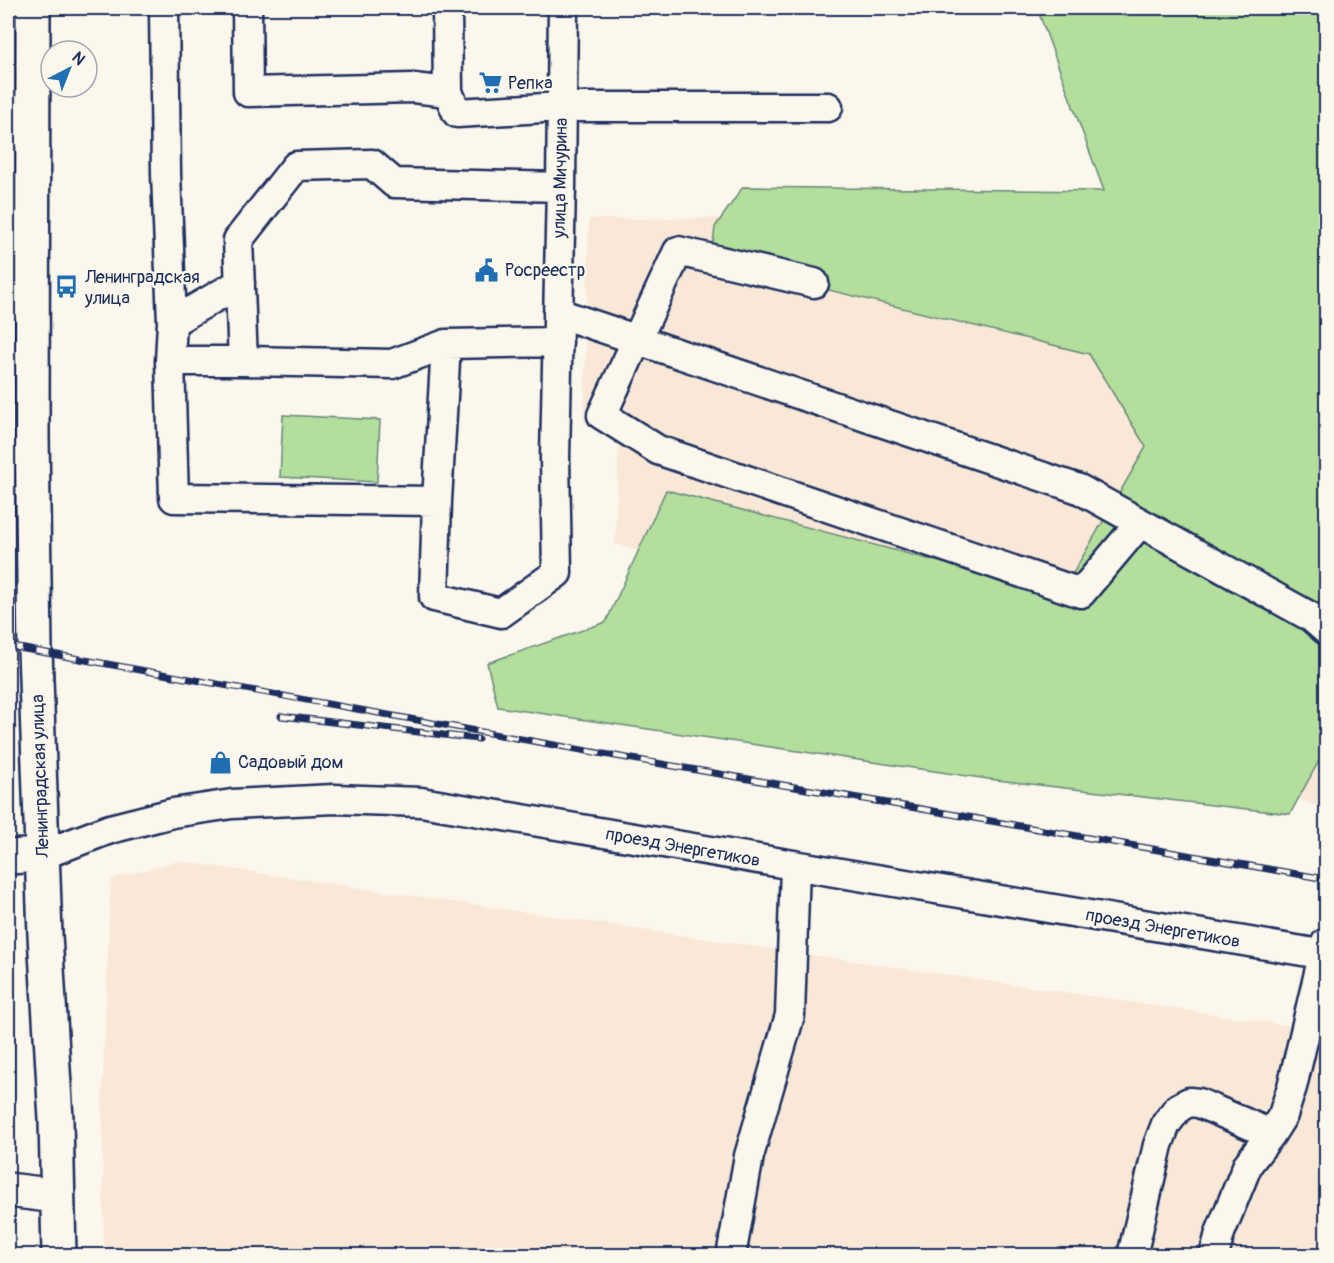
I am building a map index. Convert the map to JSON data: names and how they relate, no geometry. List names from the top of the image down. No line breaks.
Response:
{"streets":{"main road":["Ленинградская улица"],"street":["улица Мичурина","проезд Энергетиков"]},"crossings":[["Ленинградская улица","проезд Энергетиков"]],"places":{"supermarket":["Репка"],"public building":["Росреестр"],"bus stop":["Ленинградская улица"],"shop":["Садовый дом"]},"north":"top right"}
